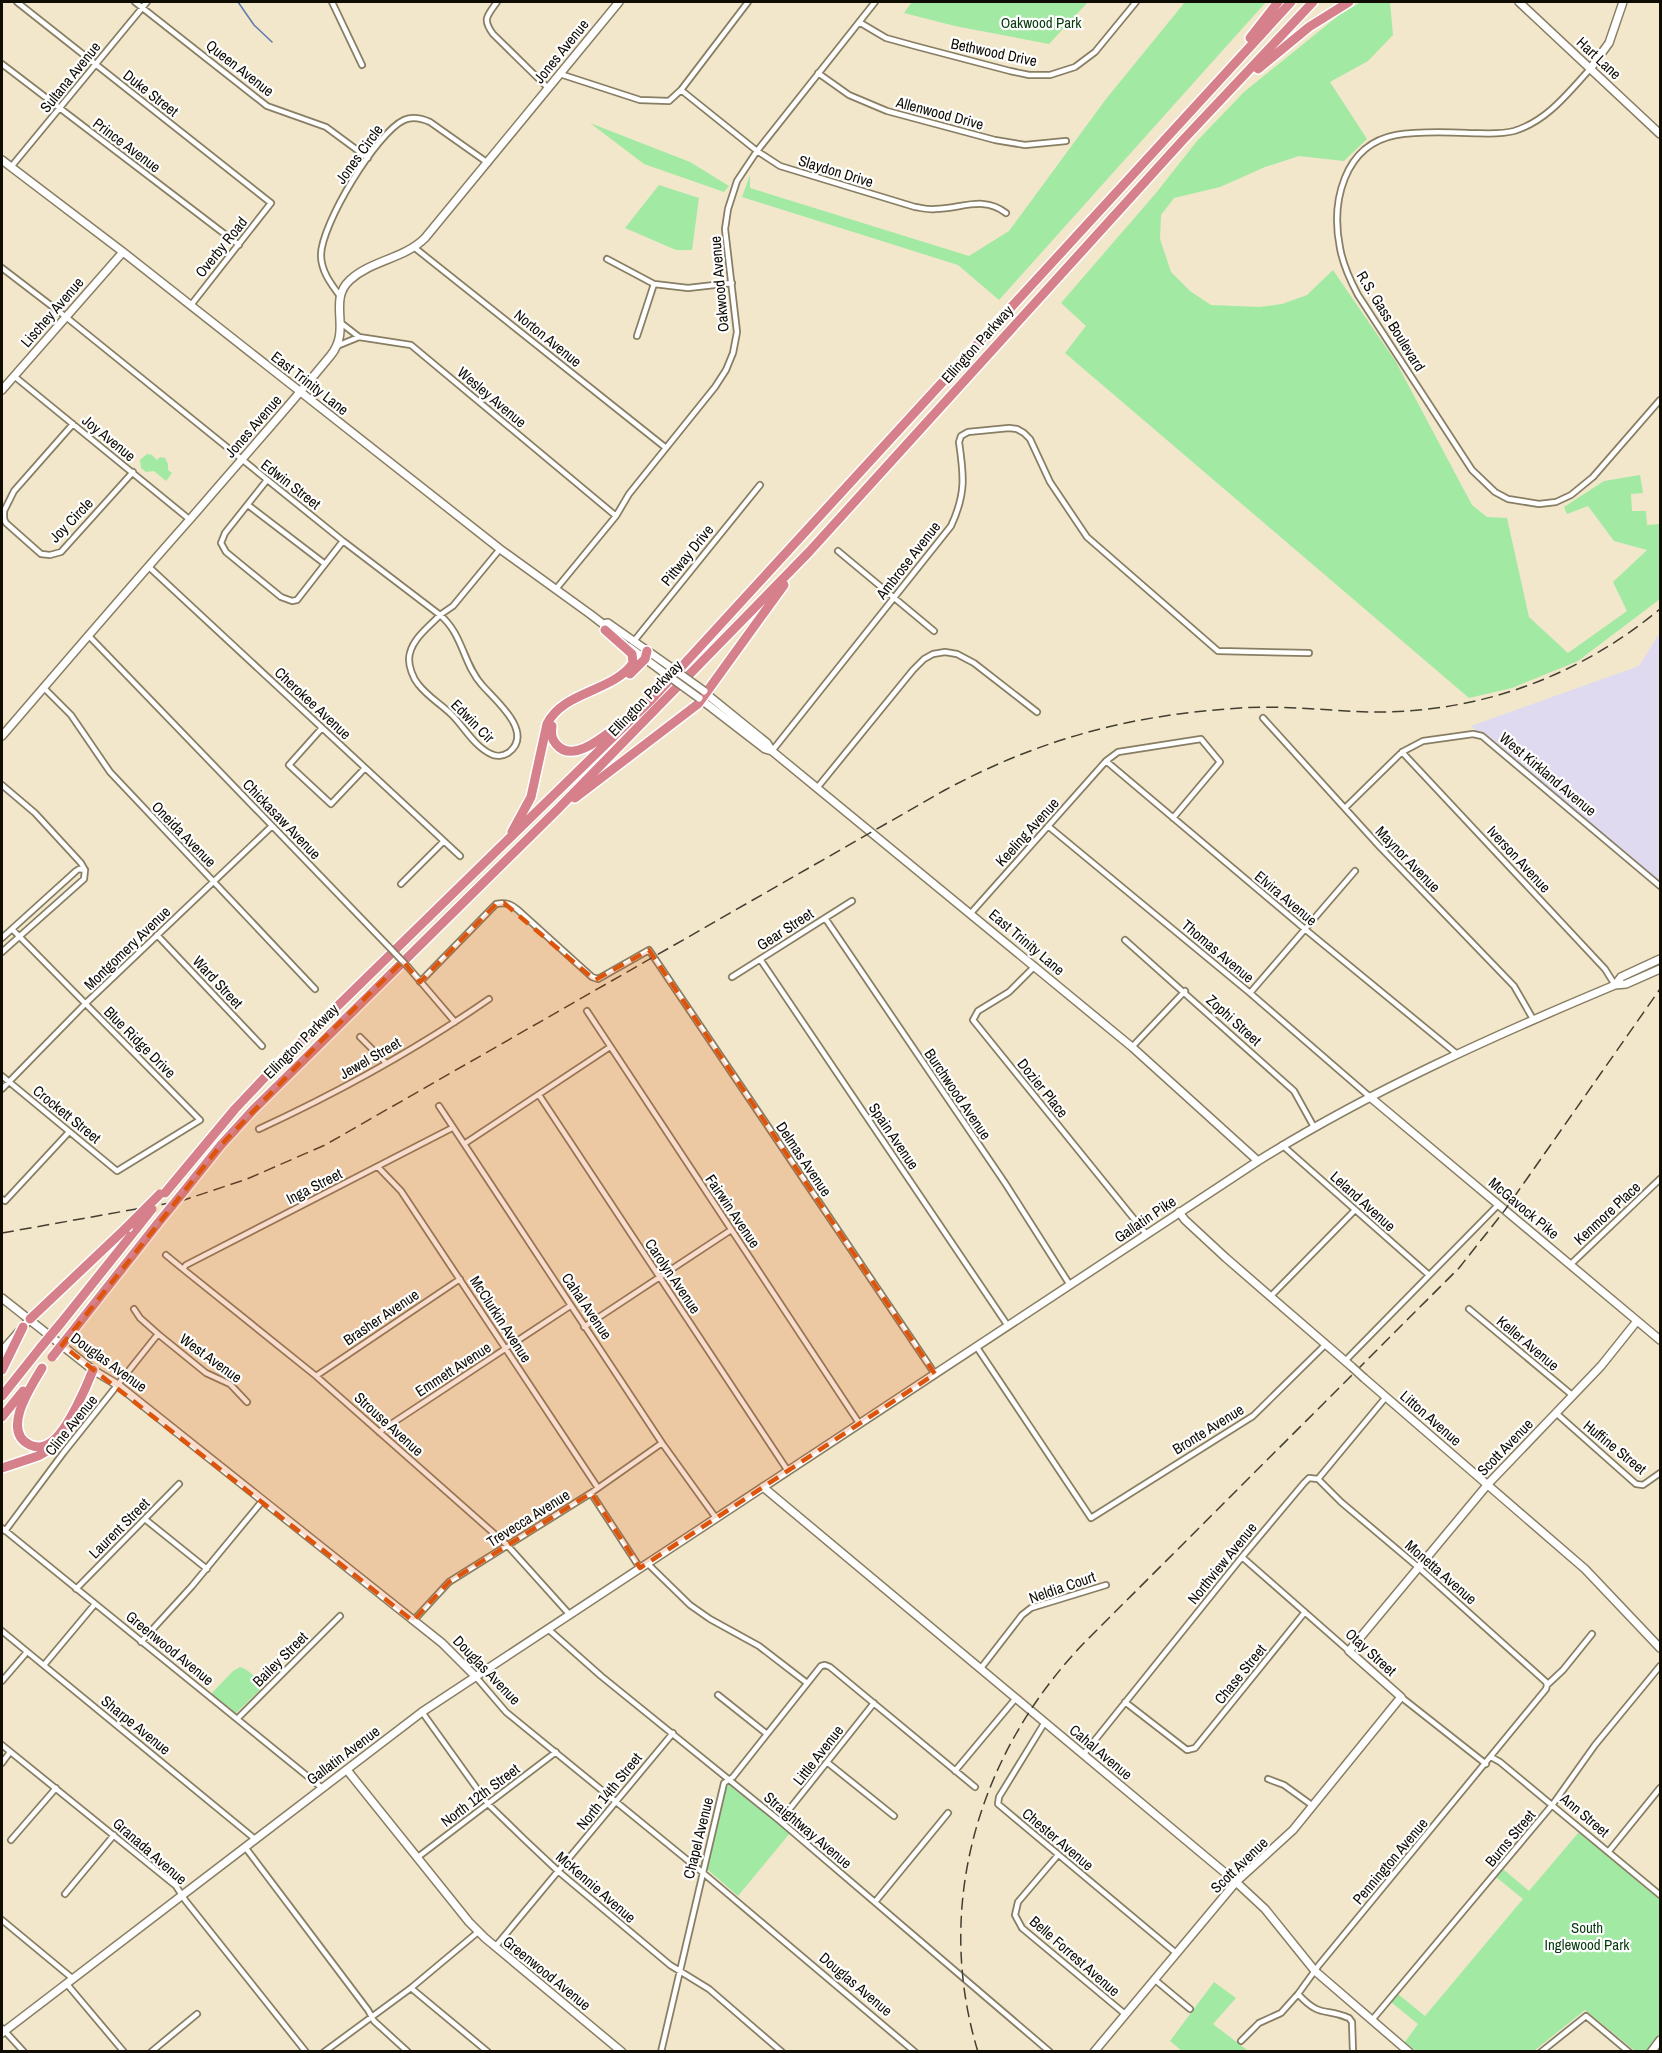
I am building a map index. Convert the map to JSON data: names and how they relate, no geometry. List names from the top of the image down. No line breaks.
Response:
{"streets":{"highway":["Ellington Parkway"],"street":["Jones Avenue","Bethwood Drive","Hart Lane","Queen Avenue","Sultana Avenue","Duke Street","Allenwood Drive","Prince Avenue","Jones Circle","Slaydon Drive","Overby Road","Oakwood Avenue","Lischey Avenue","R.S. Gass Boulevard","Norton Avenue","East Trinity Lane","Wesley Avenue","Joy Avenue","Edwin Street","Joy Circle","Pittway Drive","Ambrose Avenue","Cherokee Avenue","Edwin Cir","West Kirkland Avenue","Chickasaw Avenue","Keeling Avenue","Oneida Avenue","Maynor Avenue","Iverson Avenue","Elvira Avenue","Gear Street","Montgomery Avenue","Thomas Avenue","Ward Street","Zophi Street","Blue Ridge Drive","Jewel Street","Dozier Place","Burchwood Avenue","Crockett Street","Spain Avenue","Delmas Avenue","Inga Street","Leland Avenue","McGavock Pike","Fairwin Avenue","Kenmore Place","Gallatin Pike","Carolyn Avenue","Cahal Avenue","Brasher Avenue","McClurkin Avenue","Keller Avenue","West Avenue","Douglas Avenue","Emmett Avenue","Litton Avenue","Strouse Avenue","Cline Avenue","Bronte Avenue","Scott Avenue","Huffine Street","Trevecca Avenue","Laurent Street","Northview Avenue","Monetta Avenue","Neldia Court","Greenwood Avenue","Otay Street","Bailey Street","Chase Street","Sharpe Avenue","Gallatin Avenue","Little Avenue","North 14th Street","North 12th Street","Ann Street","Straightway Avenue","Chapel Avenue","Burns Street","Chester Avenue","Granada Avenue","Pennington Avenue","McKennie Avenue","Belle Forrest Avenue"]},"crossings":[["Jones Avenue","Jones Circle"],["Jones Avenue","Norton Avenue"],["Jones Avenue","East Trinity Lane"],["Jones Avenue","Wesley Avenue"],["Jones Avenue","Joy Avenue"],["Jones Avenue","Edwin Street"],["Jones Avenue","Cherokee Avenue"],["Jones Avenue","Chickasaw Avenue"],["Jones Avenue","Oneida Avenue"],["Bethwood Drive","Oakwood Avenue"],["Hart Lane","R.S. Gass Boulevard"],["Queen Avenue","Sultana Avenue"],["Queen Avenue","Jones Circle"],["Sultana Avenue","Duke Street"],["Sultana Avenue","Prince Avenue"],["Sultana Avenue","East Trinity Lane"],["Duke Street","Overby Road"],["Allenwood Drive","Oakwood Avenue"],["Prince Avenue","Overby Road"],["Slaydon Drive","Oakwood Avenue"],["Overby Road","East Trinity Lane"],["Oakwood Avenue","Norton Avenue"],["Oakwood Avenue","East Trinity Lane"],["Oakwood Avenue","Wesley Avenue"],["Lischey Avenue","East Trinity Lane"],["Lischey Avenue","Joy Avenue"],["Lischey Avenue","Edwin Street"],["East Trinity Lane","Pittway Drive"],["East Trinity Lane","Ambrose Avenue"],["East Trinity Lane","Keeling Avenue"],["East Trinity Lane","Dozier Place"],["East Trinity Lane","Gallatin Pike"],["Joy Avenue","Joy Circle"],["Edwin Street","Edwin Cir"],["West Kirkland Avenue","Iverson Avenue"],["Chickasaw Avenue","Montgomery Avenue"],["Chickasaw Avenue","Jewel Street"],["Chickasaw Avenue","Delmas Avenue"],["Keeling Avenue","Elvira Avenue"],["Keeling Avenue","Thomas Avenue"],["Oneida Avenue","Montgomery Avenue"],["Maynor Avenue","Gallatin Pike"],["Iverson Avenue","Gallatin Pike"],["Elvira Avenue","Gallatin Pike"],["Gear Street","Burchwood Avenue"],["Gear Street","Spain Avenue"],["Montgomery Avenue","Ward Street"],["Montgomery Avenue","Blue Ridge Drive"],["Montgomery Avenue","Crockett Street"],["Thomas Avenue","McGavock Pike"],["Thomas Avenue","Gallatin Pike"],["Zophi Street","Gallatin Pike"],["Blue Ridge Drive","Crockett Street"],["Dozier Place","Gallatin Pike"],["Burchwood Avenue","Gallatin Pike"],["Spain Avenue","Gallatin Pike"],["Delmas Avenue","Gallatin Pike"],["Inga Street","Cahal Avenue"],["Inga Street","McClurkin Avenue"],["Inga Street","Strouse Avenue"],["Leland Avenue","Gallatin Pike"],["McGavock Pike","Kenmore Place"],["McGavock Pike","Gallatin Pike"],["McGavock Pike","Scott Avenue"],["Fairwin Avenue","Gallatin Pike"],["Gallatin Pike","Carolyn Avenue"],["Gallatin Pike","Cahal Avenue"],["Gallatin Pike","Litton Avenue"],["Gallatin Pike","Bronte Avenue"],["Gallatin Pike","Gallatin Avenue"],["Cahal Avenue","Emmett Avenue"],["Cahal Avenue","Scott Avenue"],["Cahal Avenue","Trevecca Avenue"],["Cahal Avenue","Northview Avenue"],["Cahal Avenue","Neldia Court"],["Cahal Avenue","Gallatin Avenue"],["Cahal Avenue","Burns Street"],["Cahal Avenue","Chester Avenue"],["Cahal Avenue","Pennington Avenue"],["Brasher Avenue","McClurkin Avenue"],["Brasher Avenue","Strouse Avenue"],["McClurkin Avenue","Emmett Avenue"],["McClurkin Avenue","Trevecca Avenue"],["Keller Avenue","Scott Avenue"],["West Avenue","Cline Avenue"],["Douglas Avenue","Cline Avenue"],["Douglas Avenue","Trevecca Avenue"],["Douglas Avenue","Gallatin Avenue"],["Douglas Avenue","North 14th Street"],["Douglas Avenue","North 12th Street"],["Douglas Avenue","Chapel Avenue"],["Emmett Avenue","Strouse Avenue"],["Litton Avenue","Bronte Avenue"],["Litton Avenue","Scott Avenue"],["Litton Avenue","Northview Avenue"],["Strouse Avenue","Trevecca Avenue"],["Strouse Avenue","Gallatin Avenue"],["Cline Avenue","Greenwood Avenue"],["Scott Avenue","Huffine Street"],["Scott Avenue","Monetta Avenue"],["Scott Avenue","Otay Street"],["Scott Avenue","Chester Avenue"],["Scott Avenue","Belle Forrest Avenue"],["Laurent Street","Greenwood Avenue"],["Northview Avenue","Monetta Avenue"],["Northview Avenue","Otay Street"],["Northview Avenue","Chase Street"],["Monetta Avenue","Pennington Avenue"],["Greenwood Avenue","Bailey Street"],["Greenwood Avenue","Gallatin Avenue"],["Greenwood Avenue","North 14th Street"],["Greenwood Avenue","North 12th Street"],["Otay Street","Chase Street"],["Otay Street","Pennington Avenue"],["Sharpe Avenue","Gallatin Avenue"],["Gallatin Avenue","Straightway Avenue"],["Gallatin Avenue","Granada Avenue"],["Gallatin Avenue","McKennie Avenue"],["Little Avenue","Straightway Avenue"],["Little Avenue","Chapel Avenue"],["North 14th Street","Straightway Avenue"],["North 14th Street","McKennie Avenue"],["North 12th Street","McKennie Avenue"],["Ann Street","Burns Street"],["Ann Street","Pennington Avenue"],["Straightway Avenue","Chapel Avenue"],["Chapel Avenue","McKennie Avenue"],["Chester Avenue","Belle Forrest Avenue"]],"parks":["Oakwood Park","South Inglewood Park"]}
